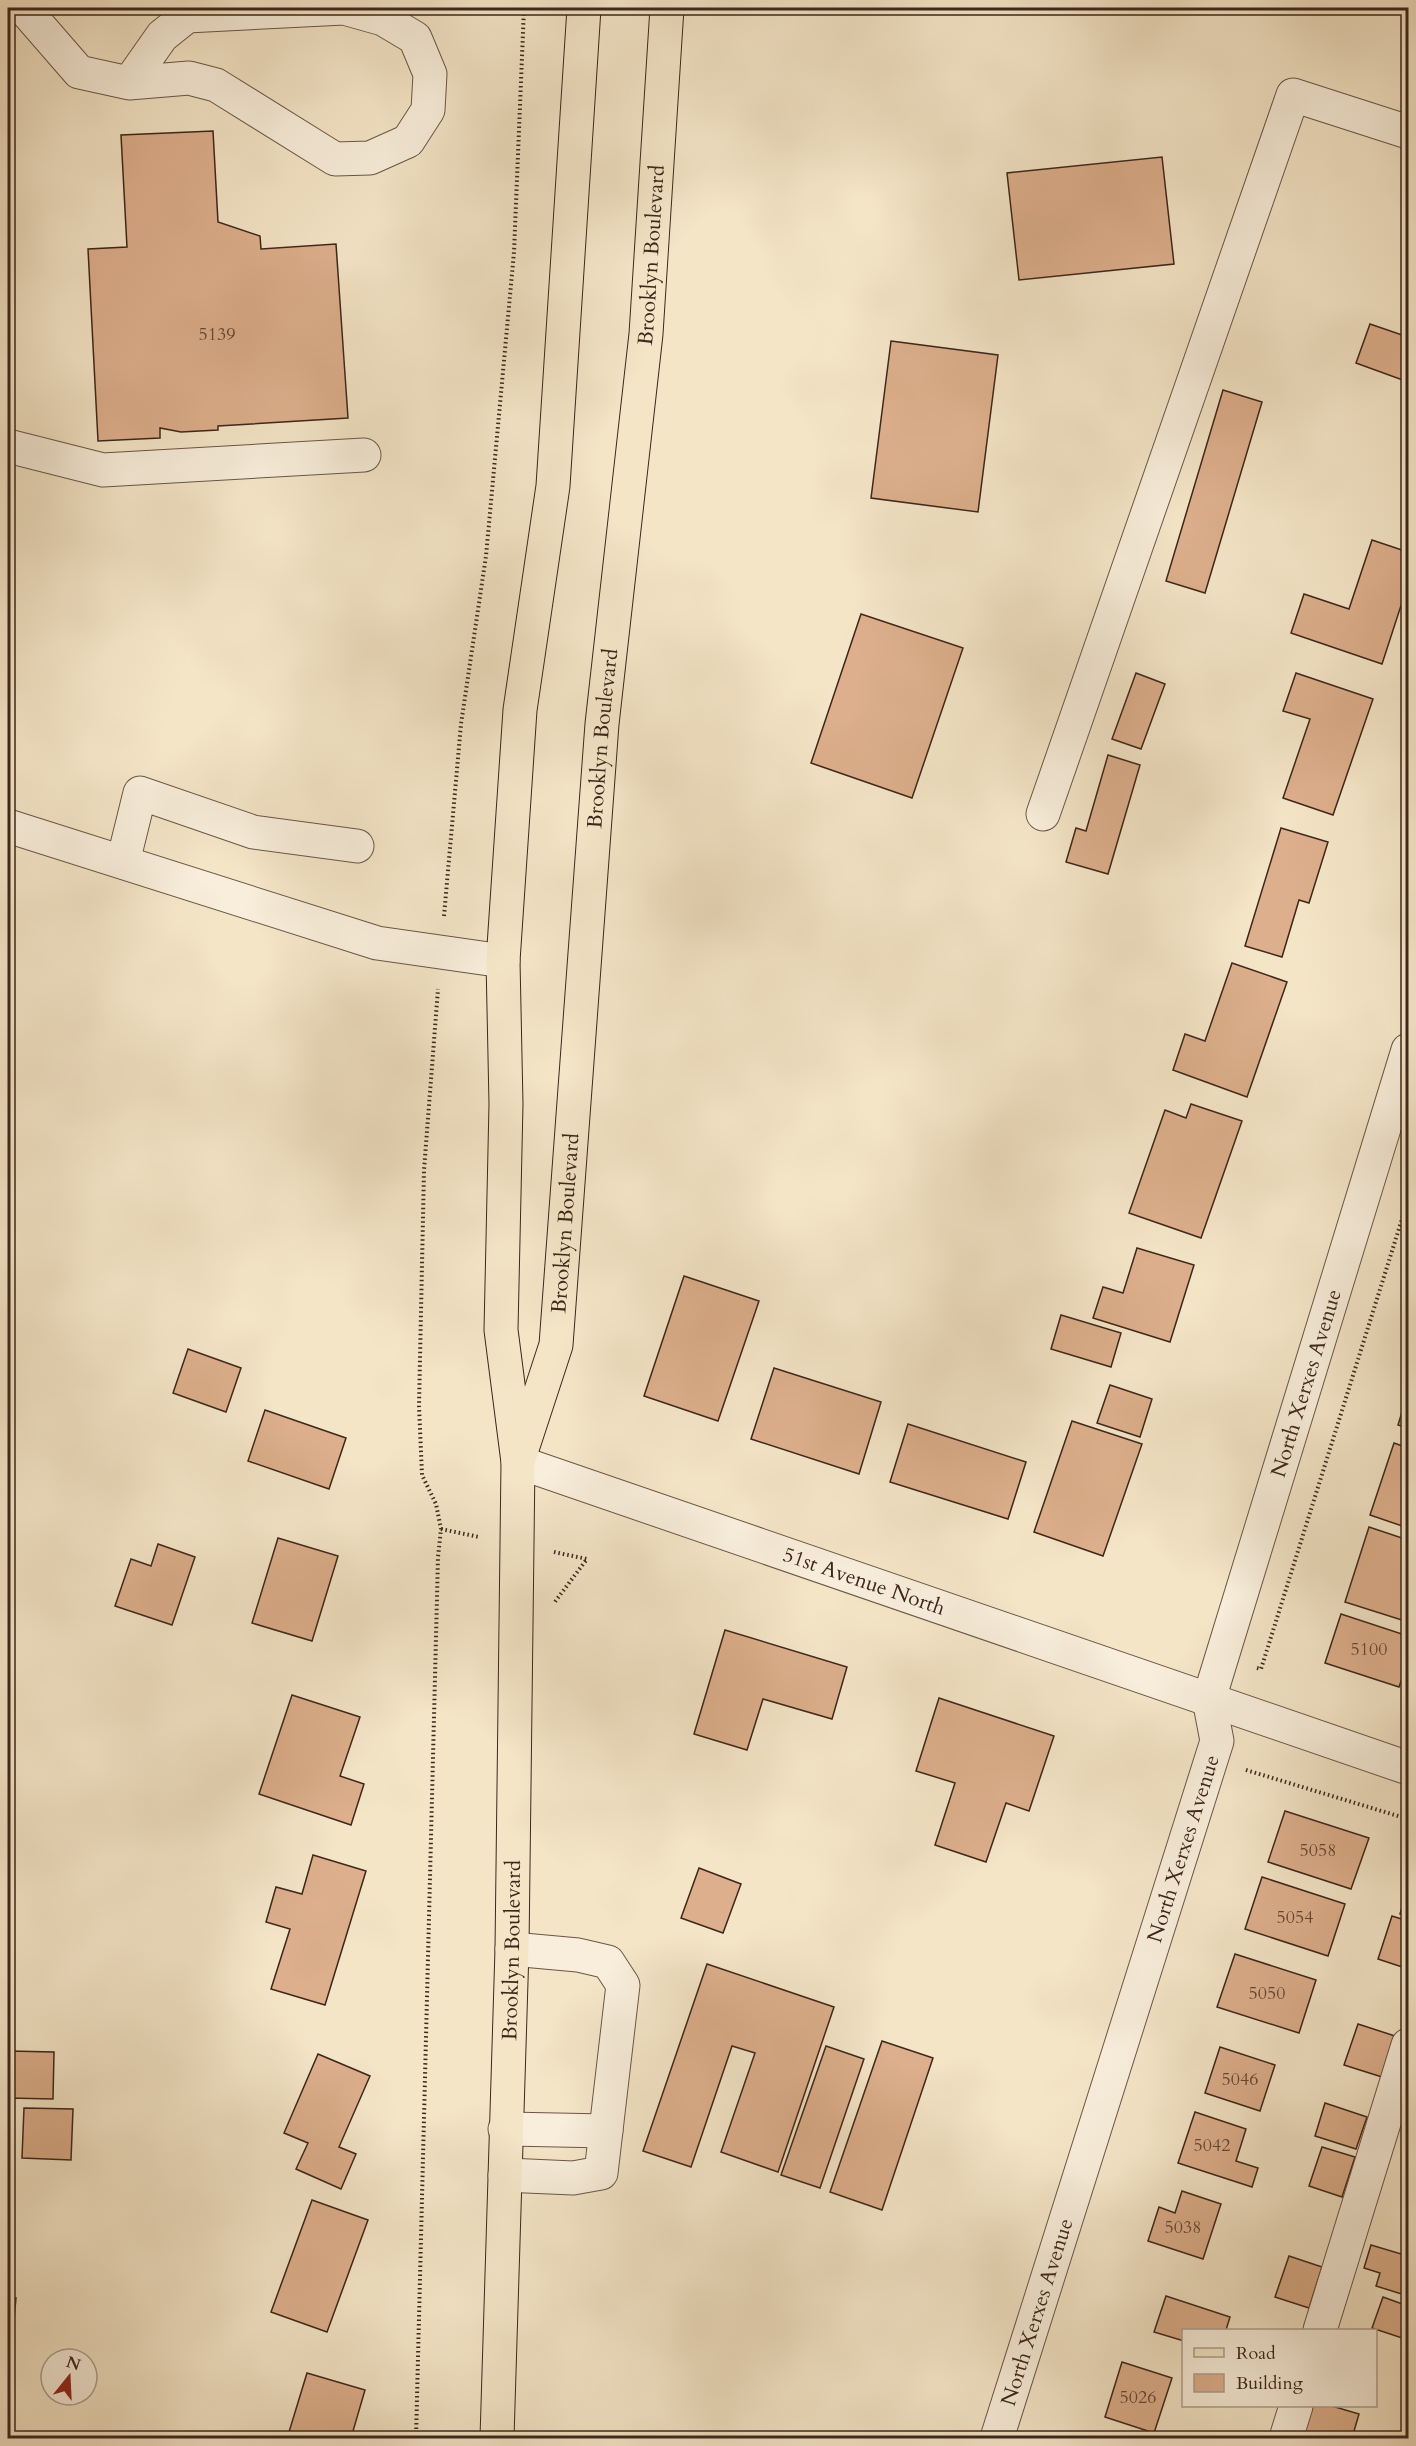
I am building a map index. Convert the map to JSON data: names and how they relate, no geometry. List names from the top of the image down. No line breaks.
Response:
{"streets":{"main road":["Brooklyn Boulevard"],"street":["North Xerxes Avenue","51st Avenue North"]},"crossings":[["Brooklyn Boulevard","51st Avenue North"],["North Xerxes Avenue","51st Avenue North"]],"house_numbers":["5139","5100","5058","5054","5050","5046","5042","5038","5026"],"legend":["Road","Building"],"north":"top"}
